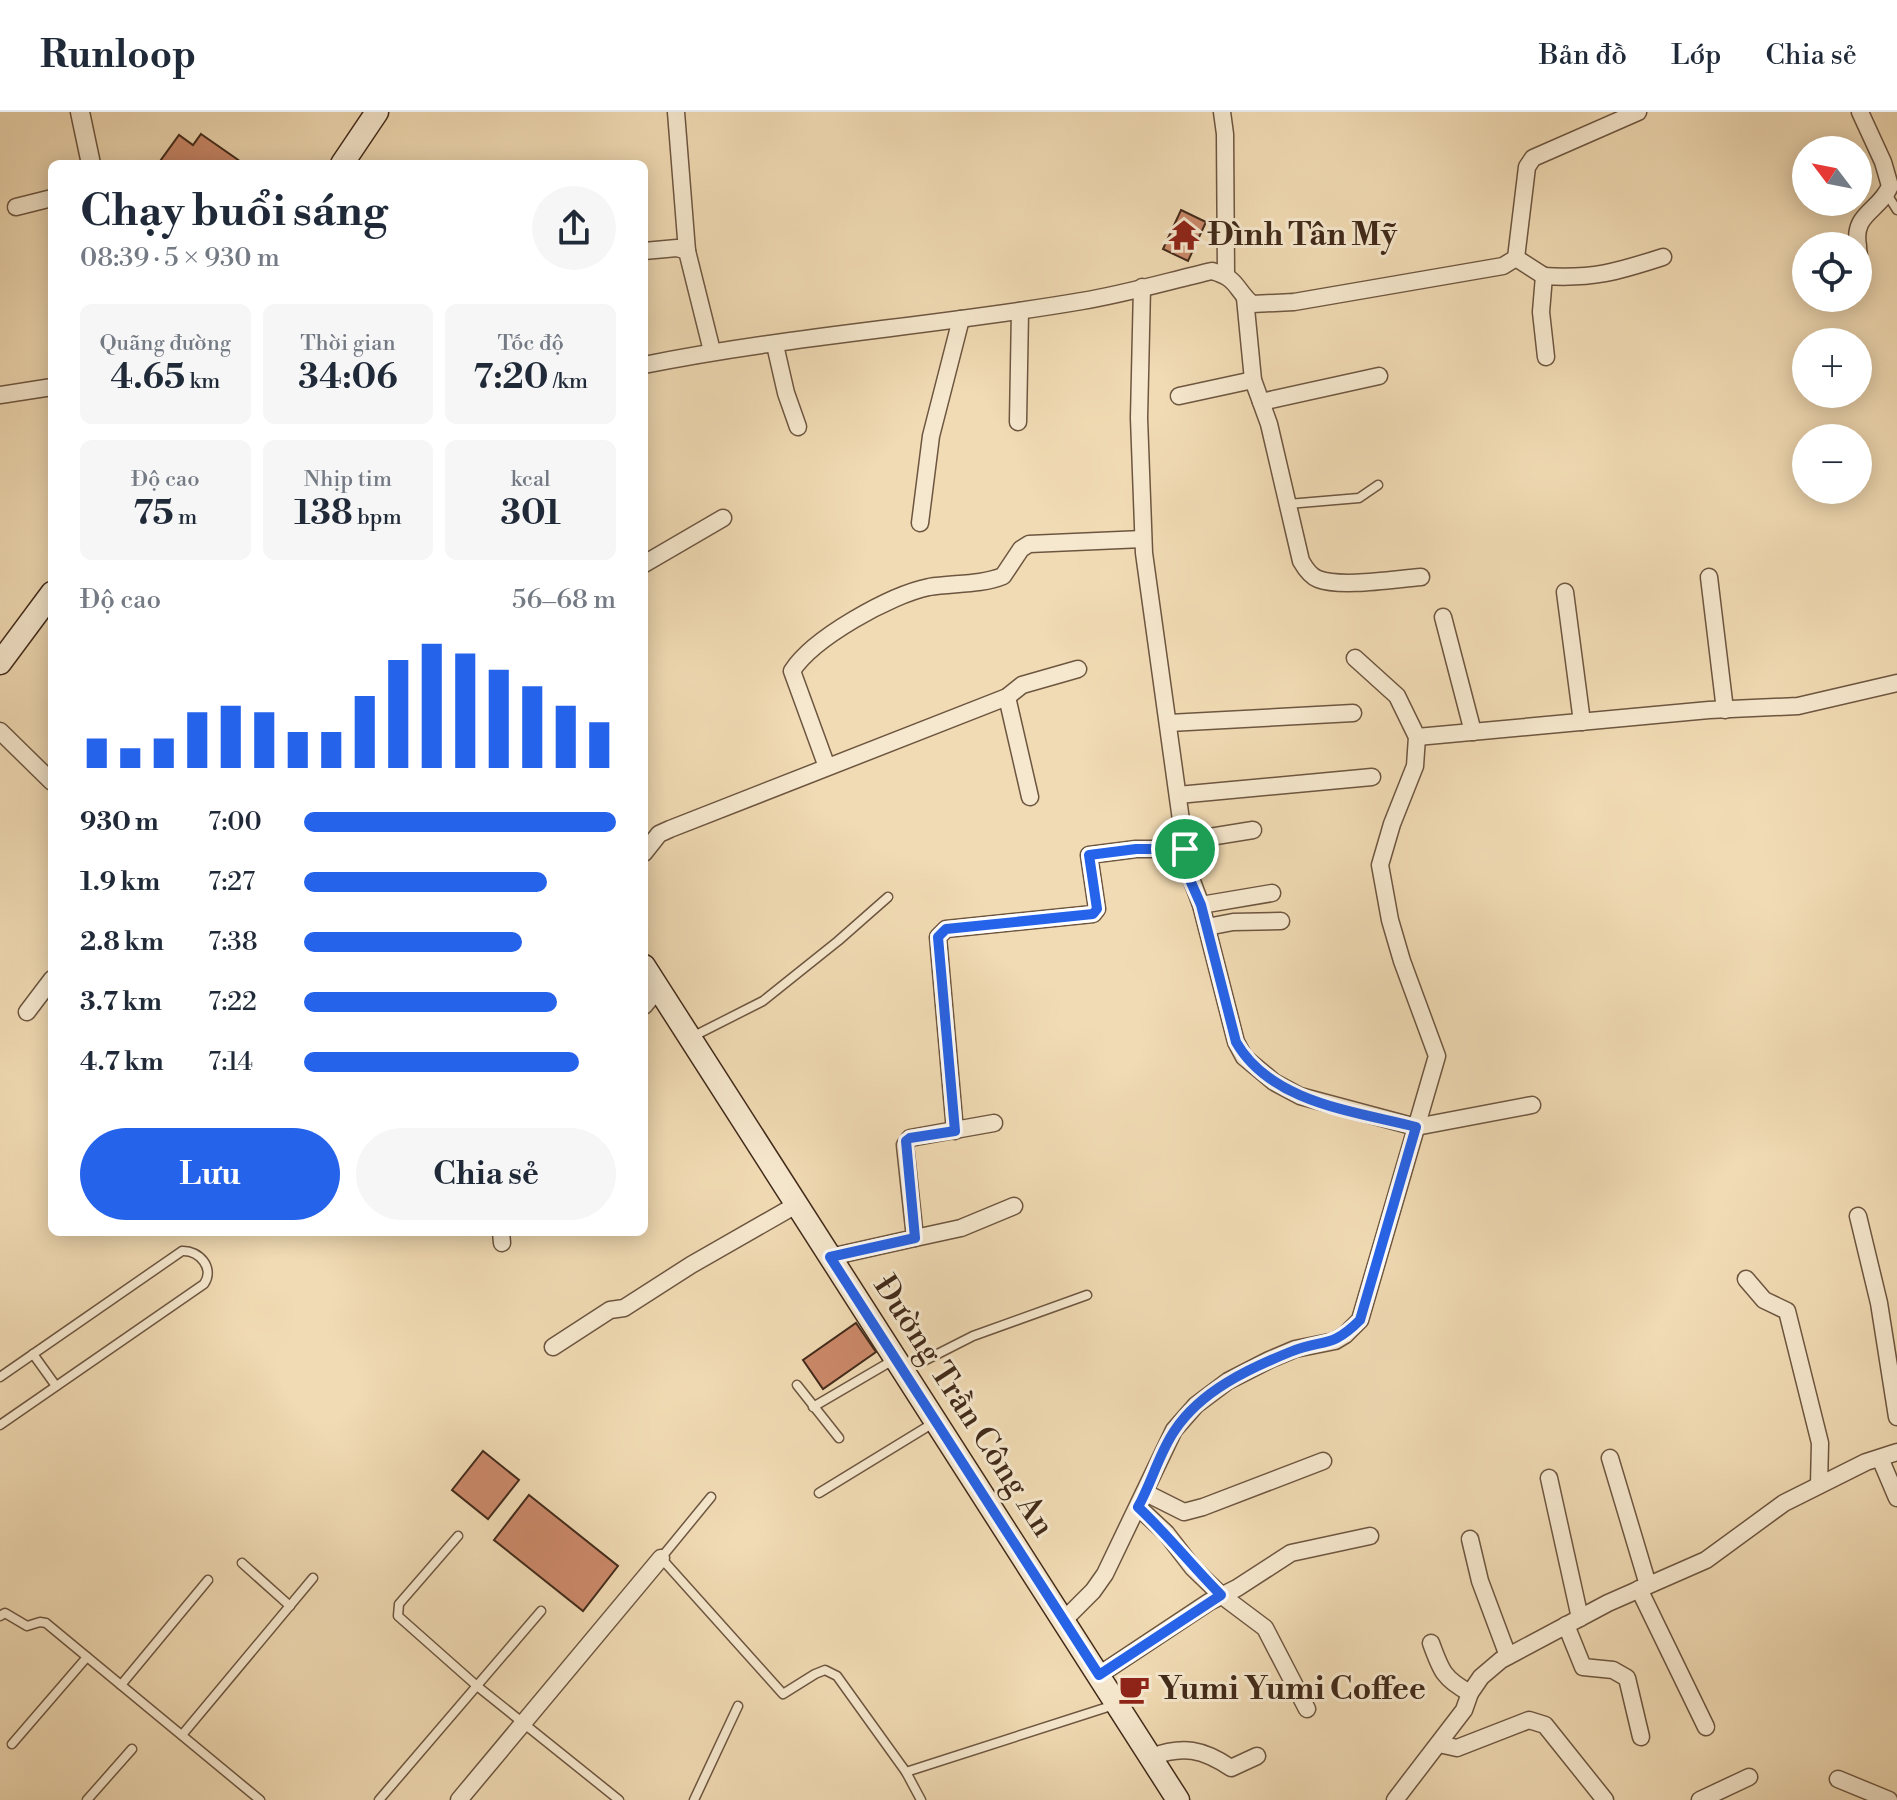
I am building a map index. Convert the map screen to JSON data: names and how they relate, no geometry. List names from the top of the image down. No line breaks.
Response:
{"streets":{"main road":["Đường Trần Công An"]},"places":{"temple":["Đình Tân Mỹ"],"cafe":["Yumi Yumi Coffee"]},"north":"top left","page":{"header":"Runloop","nav":["Bản đồ","Lớp","Chia sẻ"],"map_buttons":["+","−"],"heading":["Chạy buổi sáng","08:39 · 5 × 930 m"],"stats":[["Quãng đường","4.65 km"],["Thời gian","34:06"],["Tốc độ","7:20 /km"],["Độ cao","75 m"],["Nhịp tim","138 bpm"],["kcal","301"]],"chart":["Độ cao","56–68 m"],"list":[{"name":"930 m","note":"7:00"},{"name":"1.9 km","note":"7:27"},{"name":"2.8 km","note":"7:38"},{"name":"3.7 km","note":"7:22"},{"name":"4.7 km","note":"7:14"}],"buttons":["Lưu","Chia sẻ"]}}
